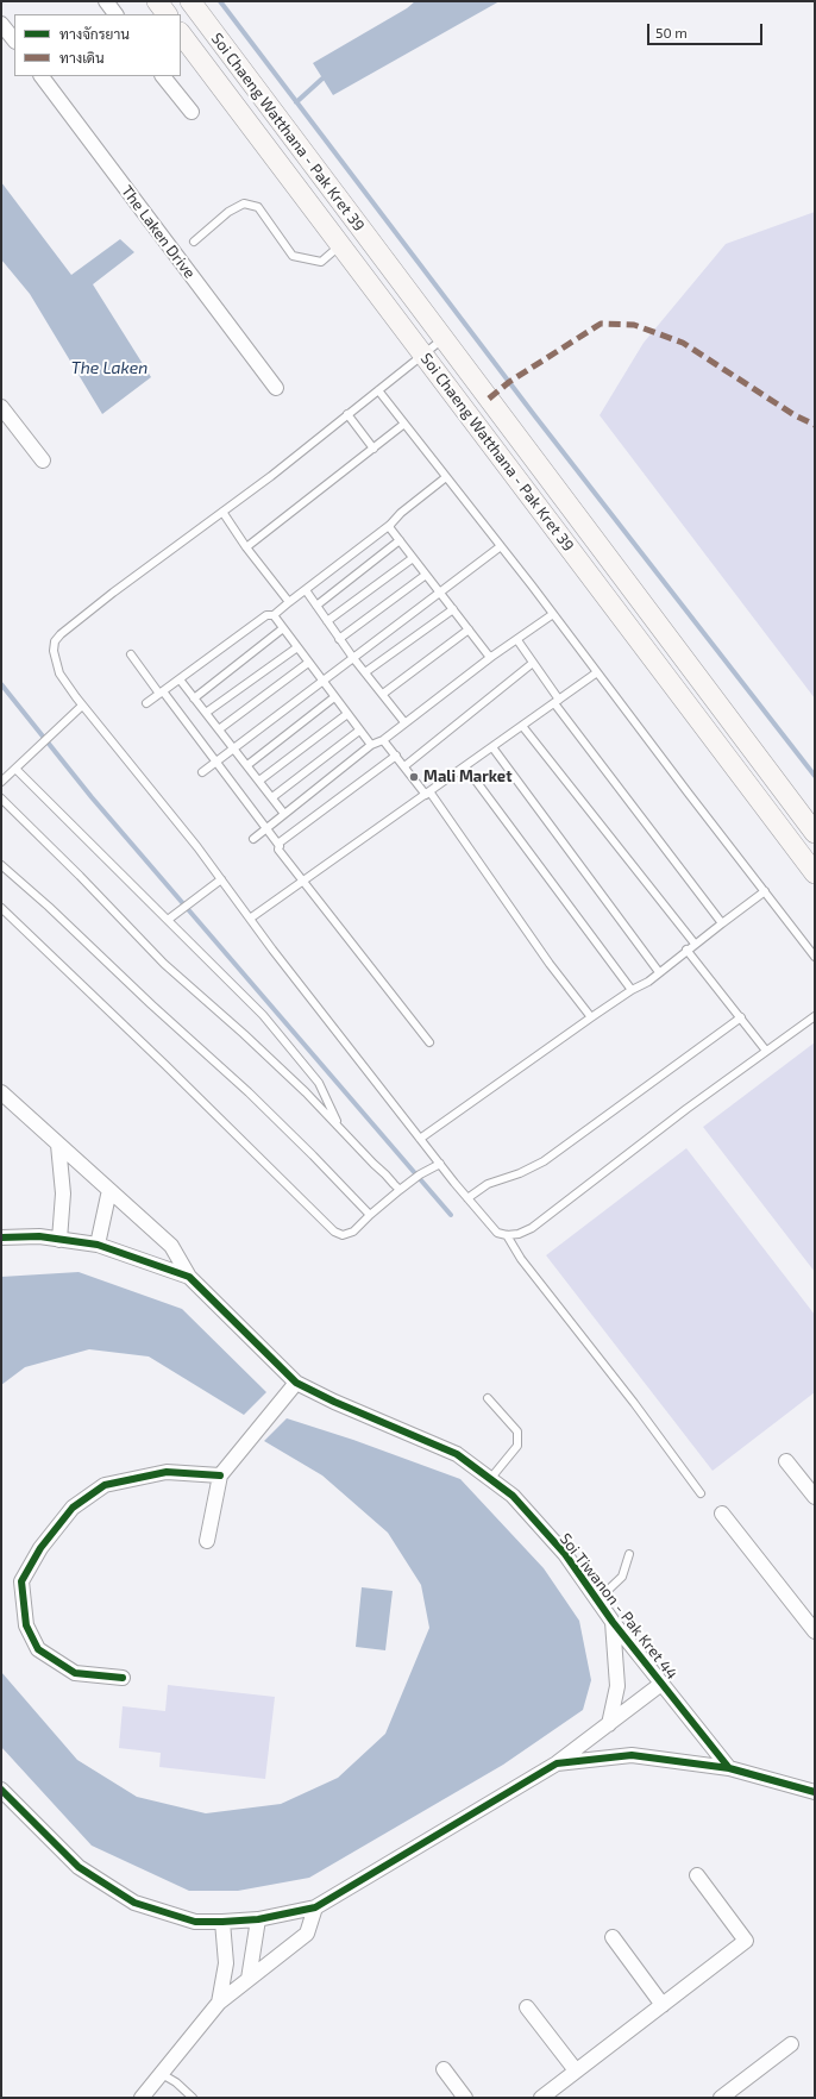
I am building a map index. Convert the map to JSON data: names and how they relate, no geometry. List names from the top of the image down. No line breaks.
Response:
{"streets":{"main road":["Soi Chaeng Watthana - Pak Kret 39"],"street":["The Laken Drive","Soi Tiwanon - Pak Kret 44"]},"water":["The Laken"],"places":["Mali Market"],"legend":["ทางจักรยาน","ทางเดิน"],"scale_bar":"50 m"}
